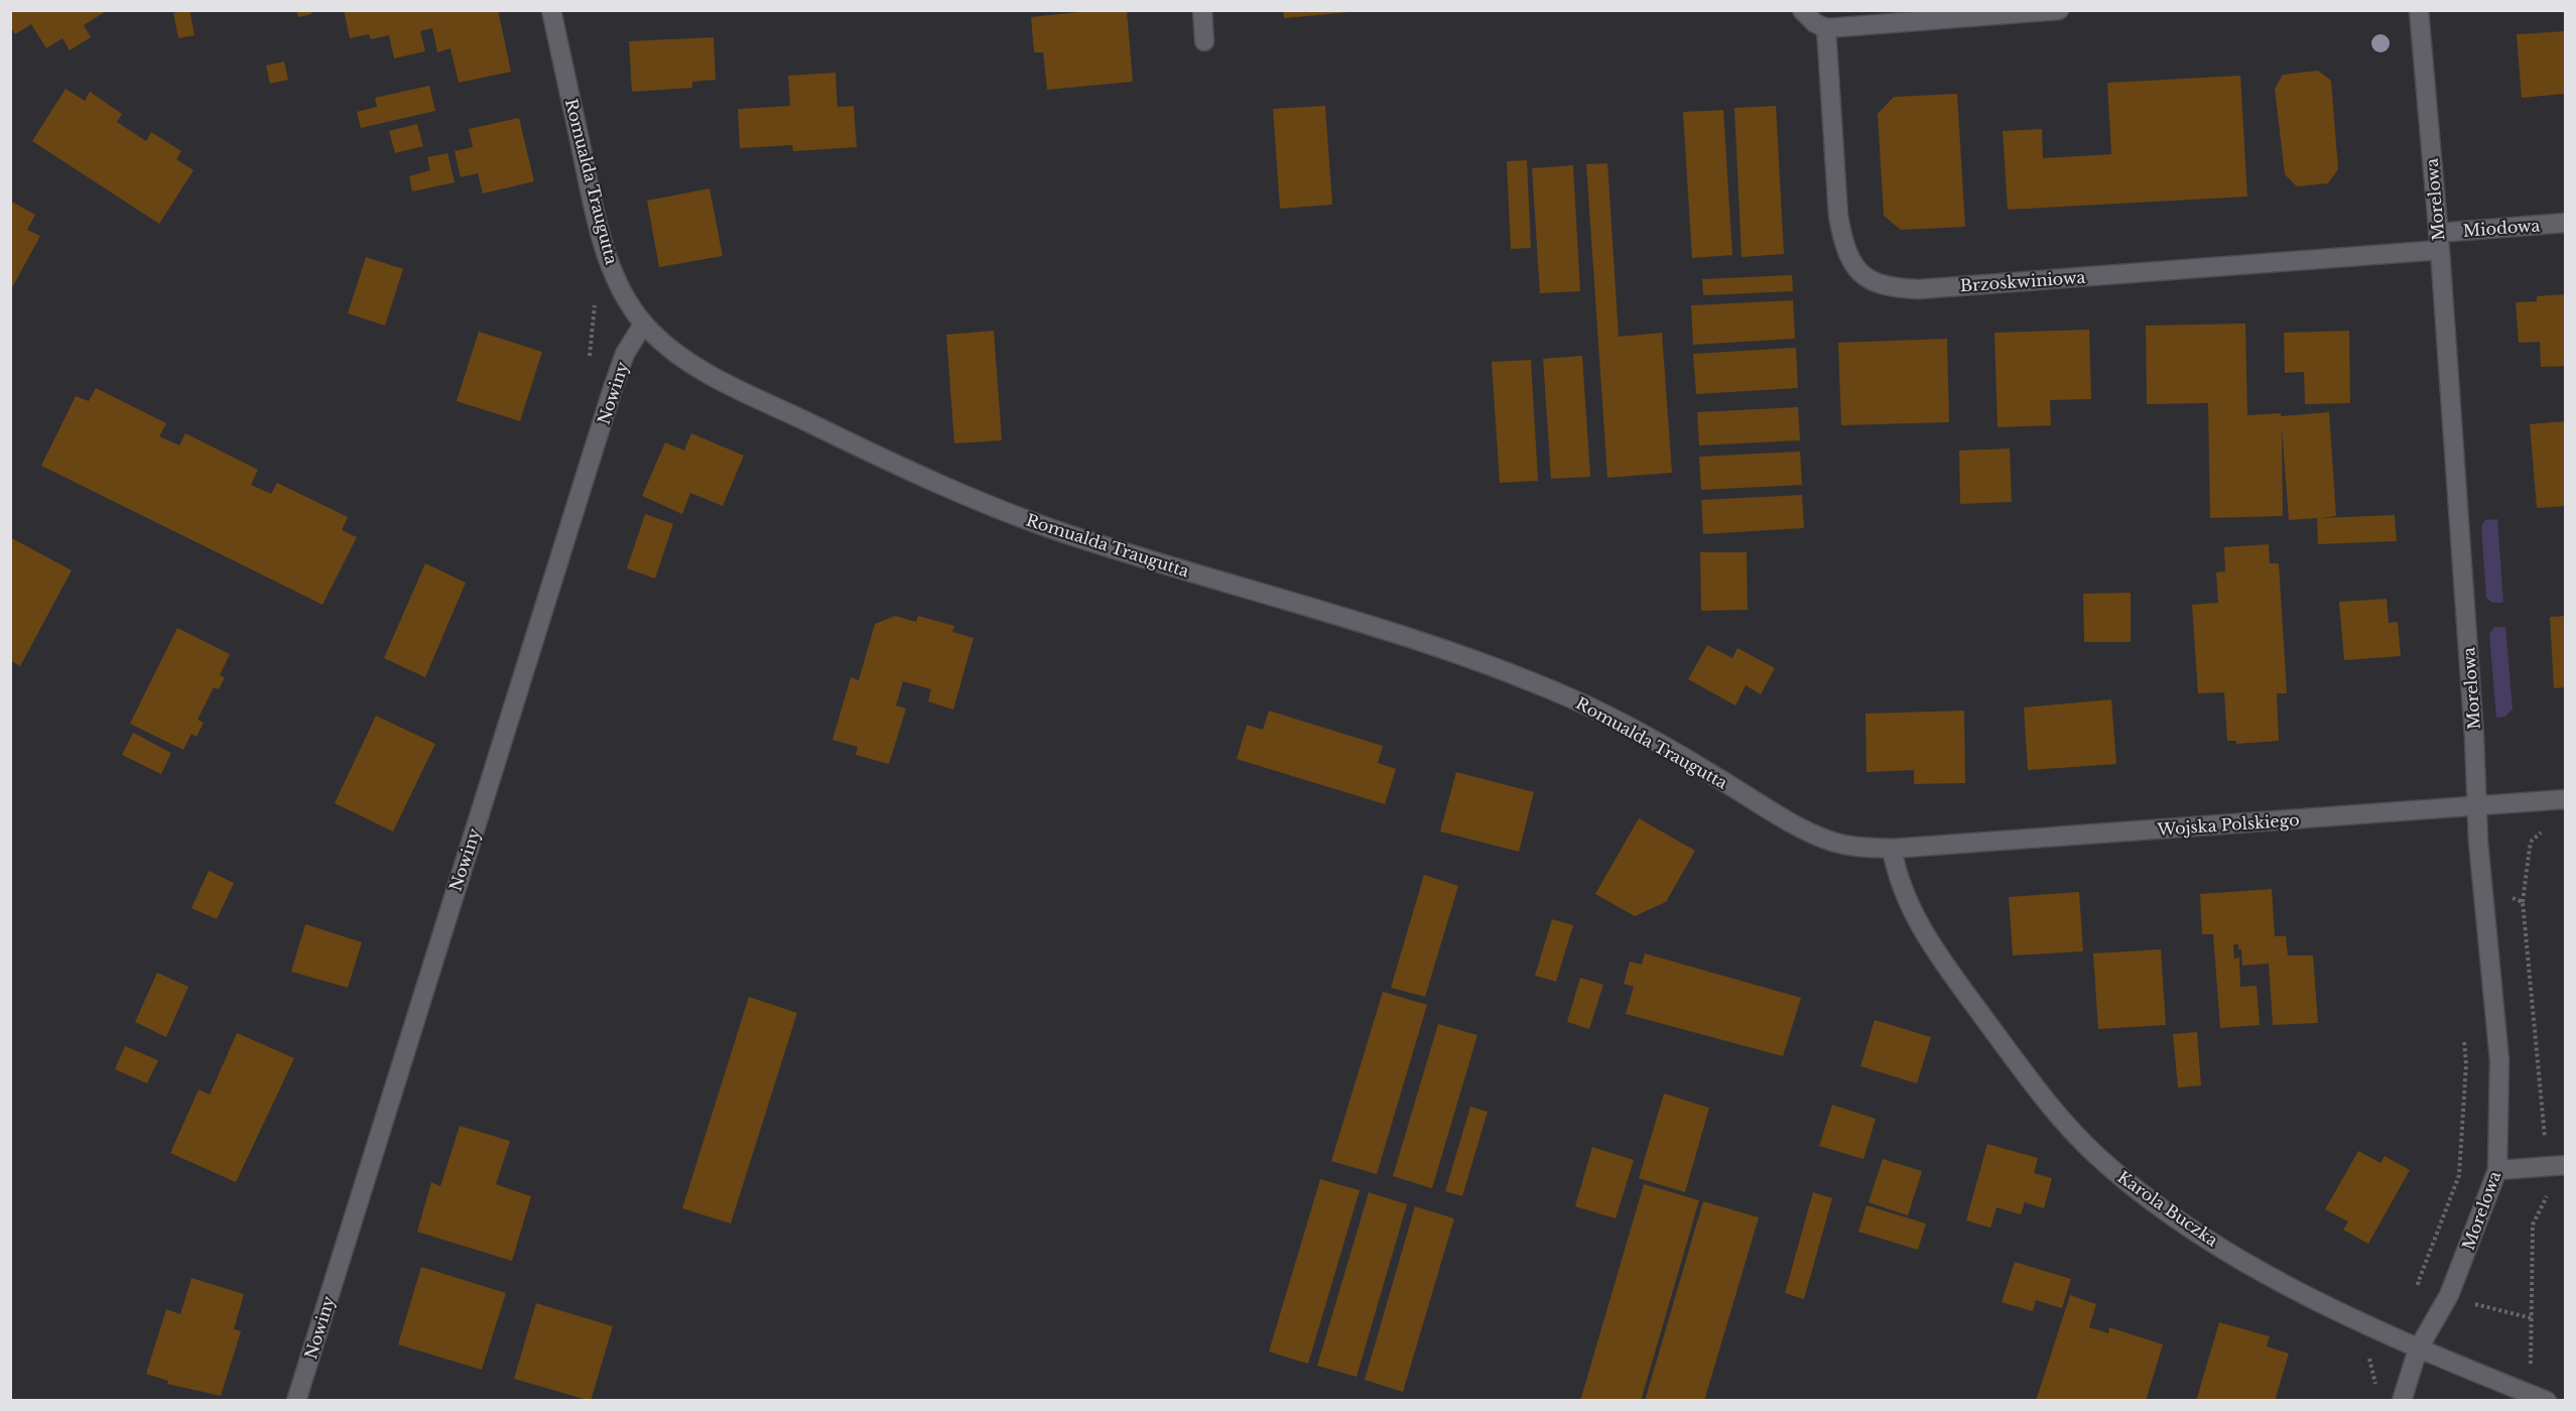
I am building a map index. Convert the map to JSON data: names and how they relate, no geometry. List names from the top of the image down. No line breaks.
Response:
{"streets":{"street":["Romualda Traugutta","Morelowa","Miodowa","Brzoskwiniowa","Nowiny","Wojska Polskiego","Karola Buczka"]},"crossings":[["Romualda Traugutta","Nowiny"],["Romualda Traugutta","Wojska Polskiego"],["Romualda Traugutta","Karola Buczka"],["Morelowa","Miodowa"],["Morelowa","Brzoskwiniowa"],["Morelowa","Wojska Polskiego"],["Morelowa","Karola Buczka"],["Miodowa","Brzoskwiniowa"],["Wojska Polskiego","Karola Buczka"]]}
